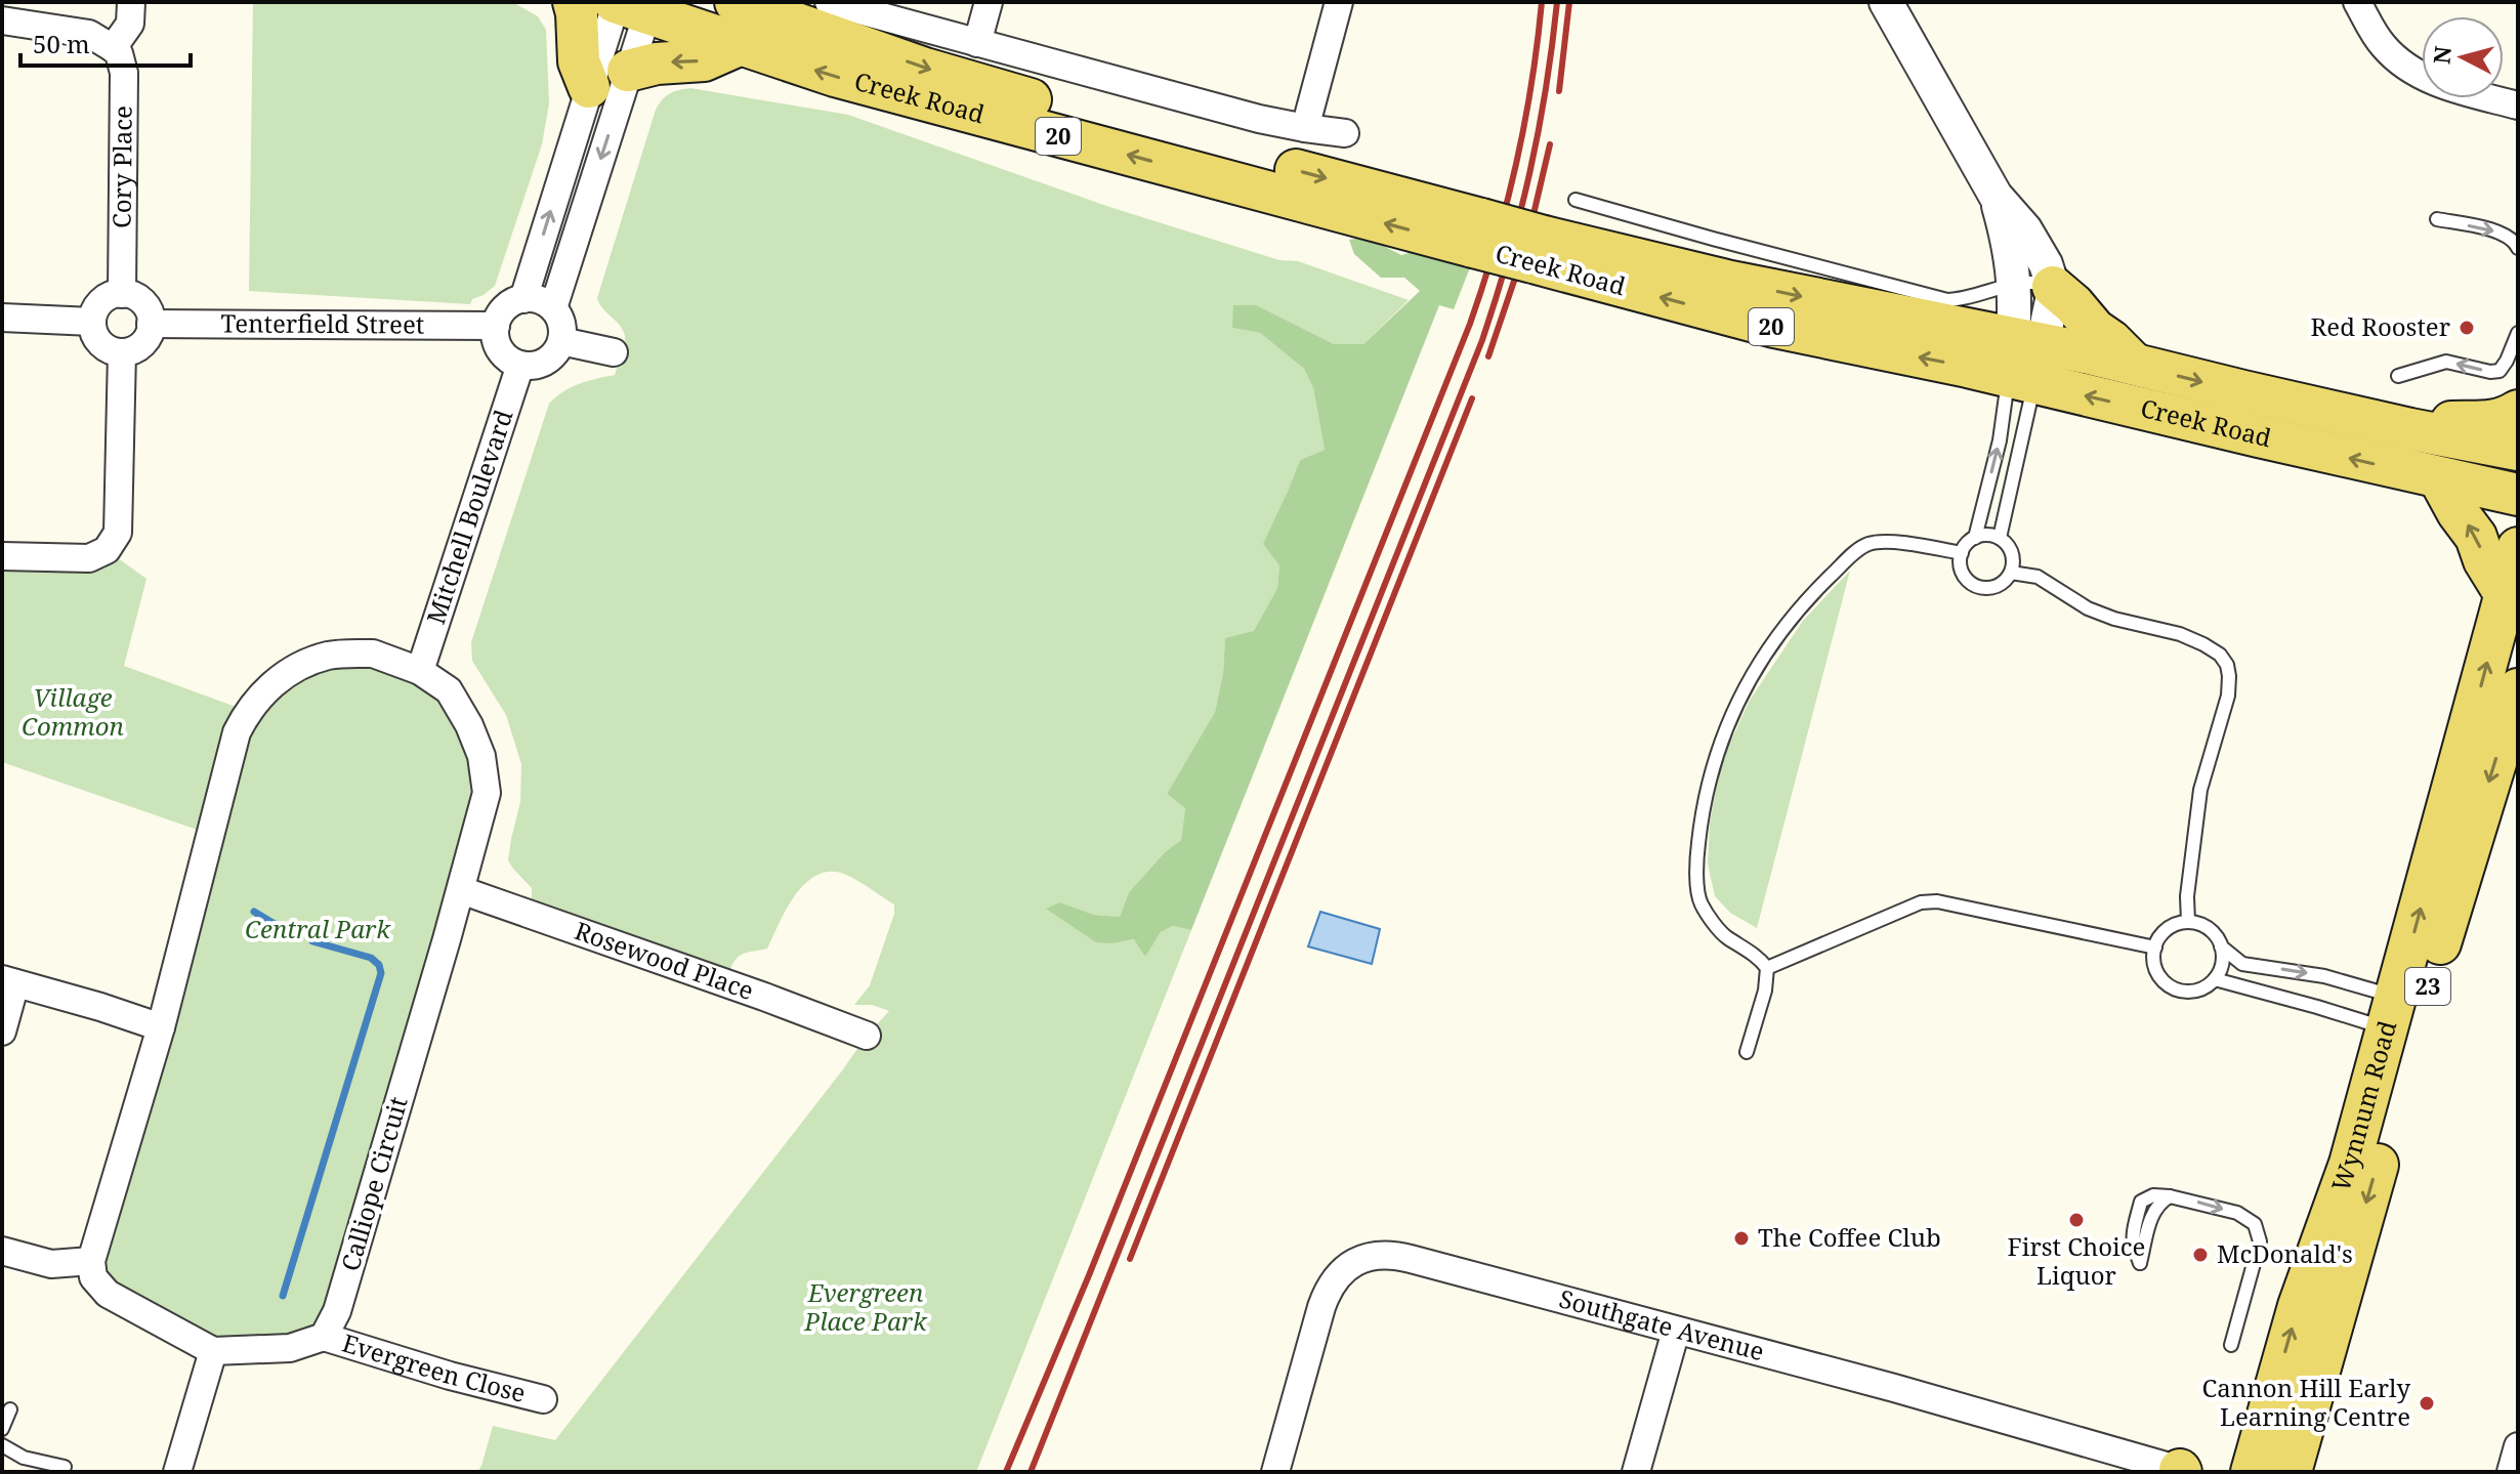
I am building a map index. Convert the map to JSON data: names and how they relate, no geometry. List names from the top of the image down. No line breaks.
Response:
{"streets":{"main road":["Creek Road","20","23","Wynnum Road"],"street":["Cory Place","Tenterfield Street","Mitchell Boulevard","Rosewood Place","Calliope Circuit","Southgate Avenue","Evergreen Close"]},"crossings":[["Cory Place","Tenterfield Street"],["Tenterfield Street","Mitchell Boulevard"],["Mitchell Boulevard","Calliope Circuit"],["Rosewood Place","Calliope Circuit"],["Calliope Circuit","Evergreen Close"]],"parks":["Village Common","Central Park","Evergreen Place Park"],"places":["Red Rooster","First Choice Liquor","The Coffee Club","McDonald's","Cannon Hill Early Learning Centre"],"scale_bar":"50 m","north":"left"}
